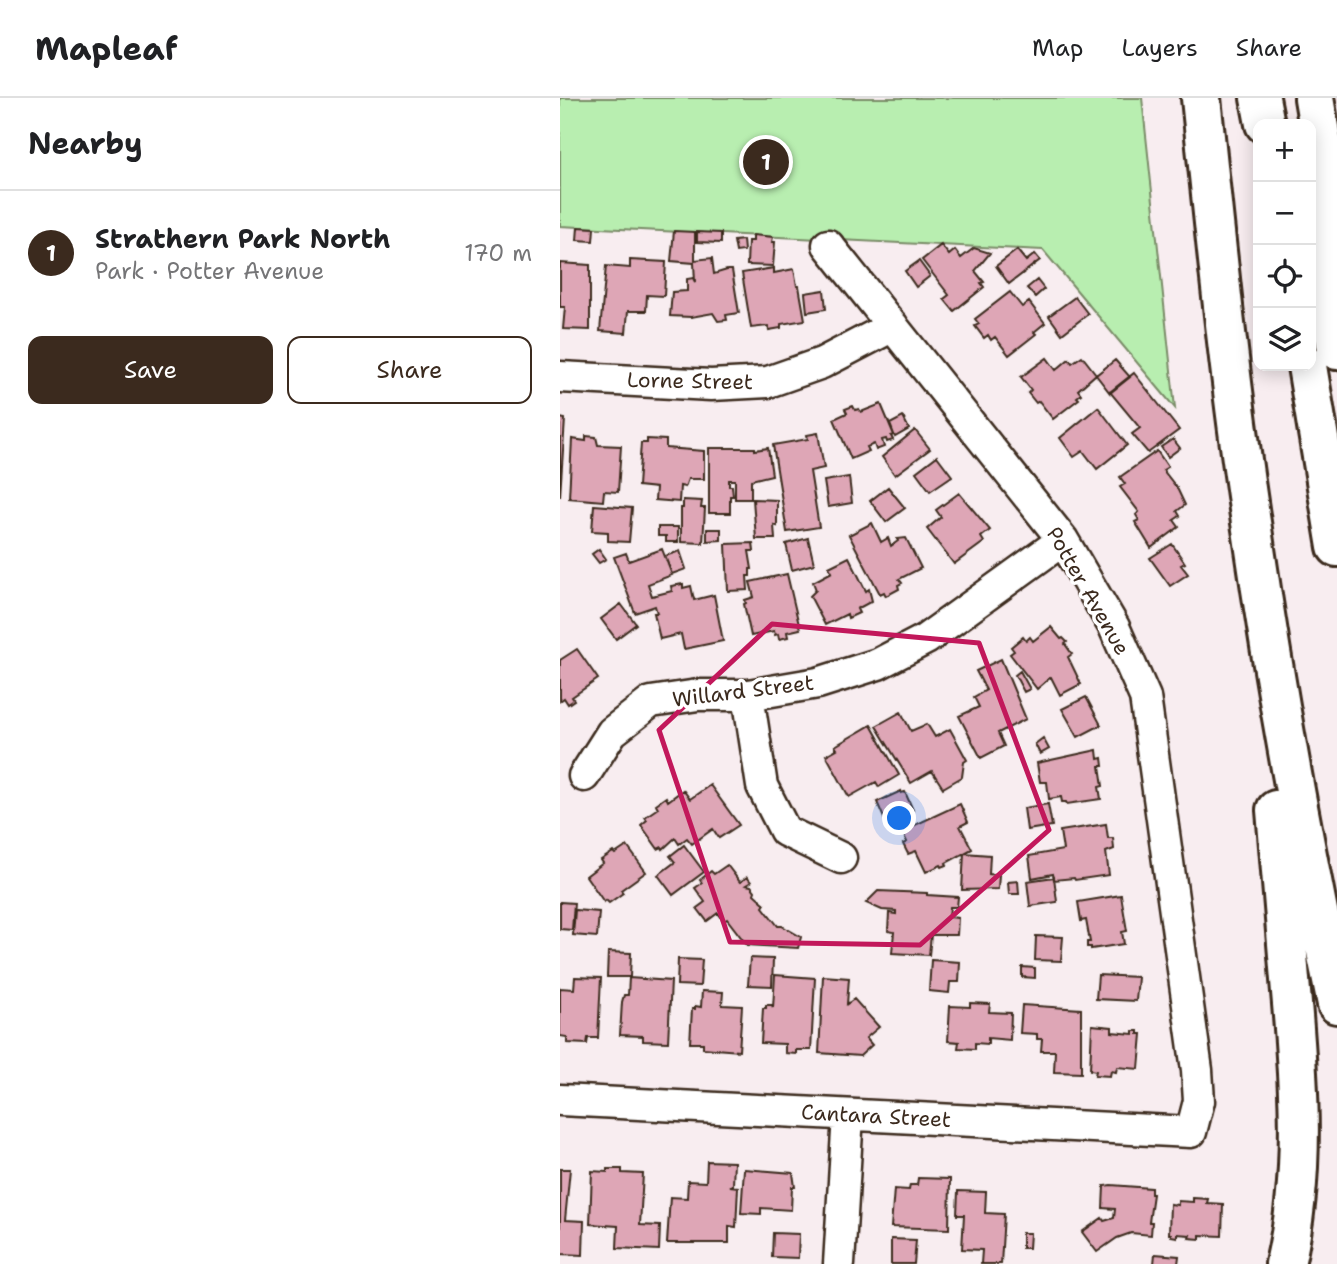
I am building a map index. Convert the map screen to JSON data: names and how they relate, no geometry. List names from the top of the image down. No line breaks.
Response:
{"streets":{"street":["Lorne Street","Potter Avenue","Willard Street","Cantara Street"]},"crossings":[["Lorne Street","Potter Avenue"],["Potter Avenue","Willard Street"],["Potter Avenue","Cantara Street"]],"page":{"header":"Mapleaf","nav":["Map","Layers","Share"],"heading":"Nearby","map_buttons":["+","−"],"pins":"1","list":[{"mark":"1","name":"Strathern Park North","note":"Park · Potter Avenue","value":"170 m"}],"buttons":["Save","Share"]}}
